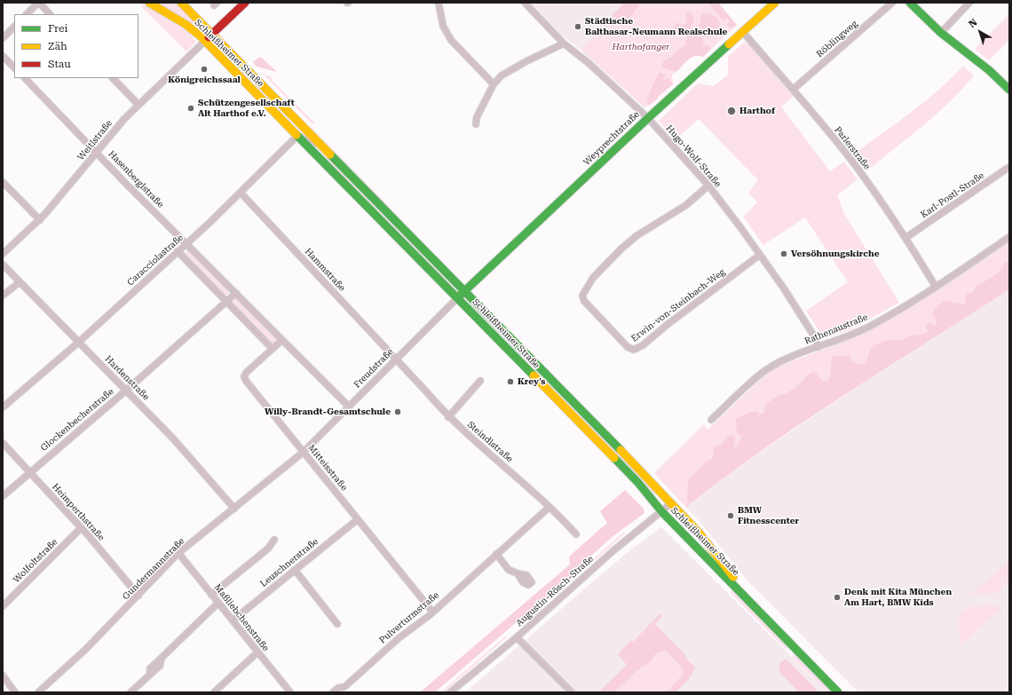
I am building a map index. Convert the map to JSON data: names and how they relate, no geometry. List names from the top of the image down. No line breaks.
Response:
{"streets":{"main road":["Schleißheimer Straße","Weyprechtstraße"],"street":["Röblingweg","Weitlstraße","Parlerstraße","Hugo-Wolf-Straße","Hasenberglstraße","Karl-Postl-Straße","Caracciolastraße","Hammstraße","Erwin-von-Steinbach-Weg","Rathenaustraße","Freudstraße","Hardenstraße","Glockenbecherstraße","Steindlstraße","Mitteisstraße","Heimperthstraße","Wolfoltstraße","Leuschnerstraße","Gundermannstraße","Augustin-Rösch-Straße","Maßliebchenstraße","Pulverturmstraße"]},"crossings":[["Röblingweg","Parlerstraße"],["Schleißheimer Straße","Weyprechtstraße"],["Schleißheimer Straße","Weitlstraße"],["Schleißheimer Straße","Caracciolastraße"],["Schleißheimer Straße","Freudstraße"],["Schleißheimer Straße","Augustin-Rösch-Straße"],["Weyprechtstraße","Parlerstraße"],["Weyprechtstraße","Hugo-Wolf-Straße"],["Weyprechtstraße","Freudstraße"],["Weitlstraße","Hasenberglstraße"],["Parlerstraße","Karl-Postl-Straße"],["Parlerstraße","Rathenaustraße"],["Hugo-Wolf-Straße","Erwin-von-Steinbach-Weg"],["Hugo-Wolf-Straße","Rathenaustraße"],["Hasenberglstraße","Caracciolastraße"],["Hasenberglstraße","Freudstraße"],["Hasenberglstraße","Mitteisstraße"],["Caracciolastraße","Hammstraße"],["Caracciolastraße","Hardenstraße"],["Hammstraße","Freudstraße"],["Hammstraße","Steindlstraße"],["Freudstraße","Steindlstraße"],["Freudstraße","Mitteisstraße"],["Freudstraße","Gundermannstraße"],["Hardenstraße","Glockenbecherstraße"],["Hardenstraße","Gundermannstraße"],["Glockenbecherstraße","Heimperthstraße"],["Steindlstraße","Pulverturmstraße"],["Mitteisstraße","Leuschnerstraße"],["Mitteisstraße","Gundermannstraße"],["Mitteisstraße","Pulverturmstraße"],["Heimperthstraße","Wolfoltstraße"],["Heimperthstraße","Gundermannstraße"],["Leuschnerstraße","Maßliebchenstraße"],["Gundermannstraße","Maßliebchenstraße"]],"parks":["Harthofanger"],"places":["Städtische Balthasar-Neumann Realschule","Königreichssaal","Schützengesellschaft Alt Harthof e.V.","Harthof","Versöhnungskirche","Krey's","Willy-Brandt-Gesamtschule","BMW Fitnesscenter","Denk mit Kita München Am Hart, BMW Kids"],"legend":["Frei","Zäh","Stau"],"north":"top left"}
